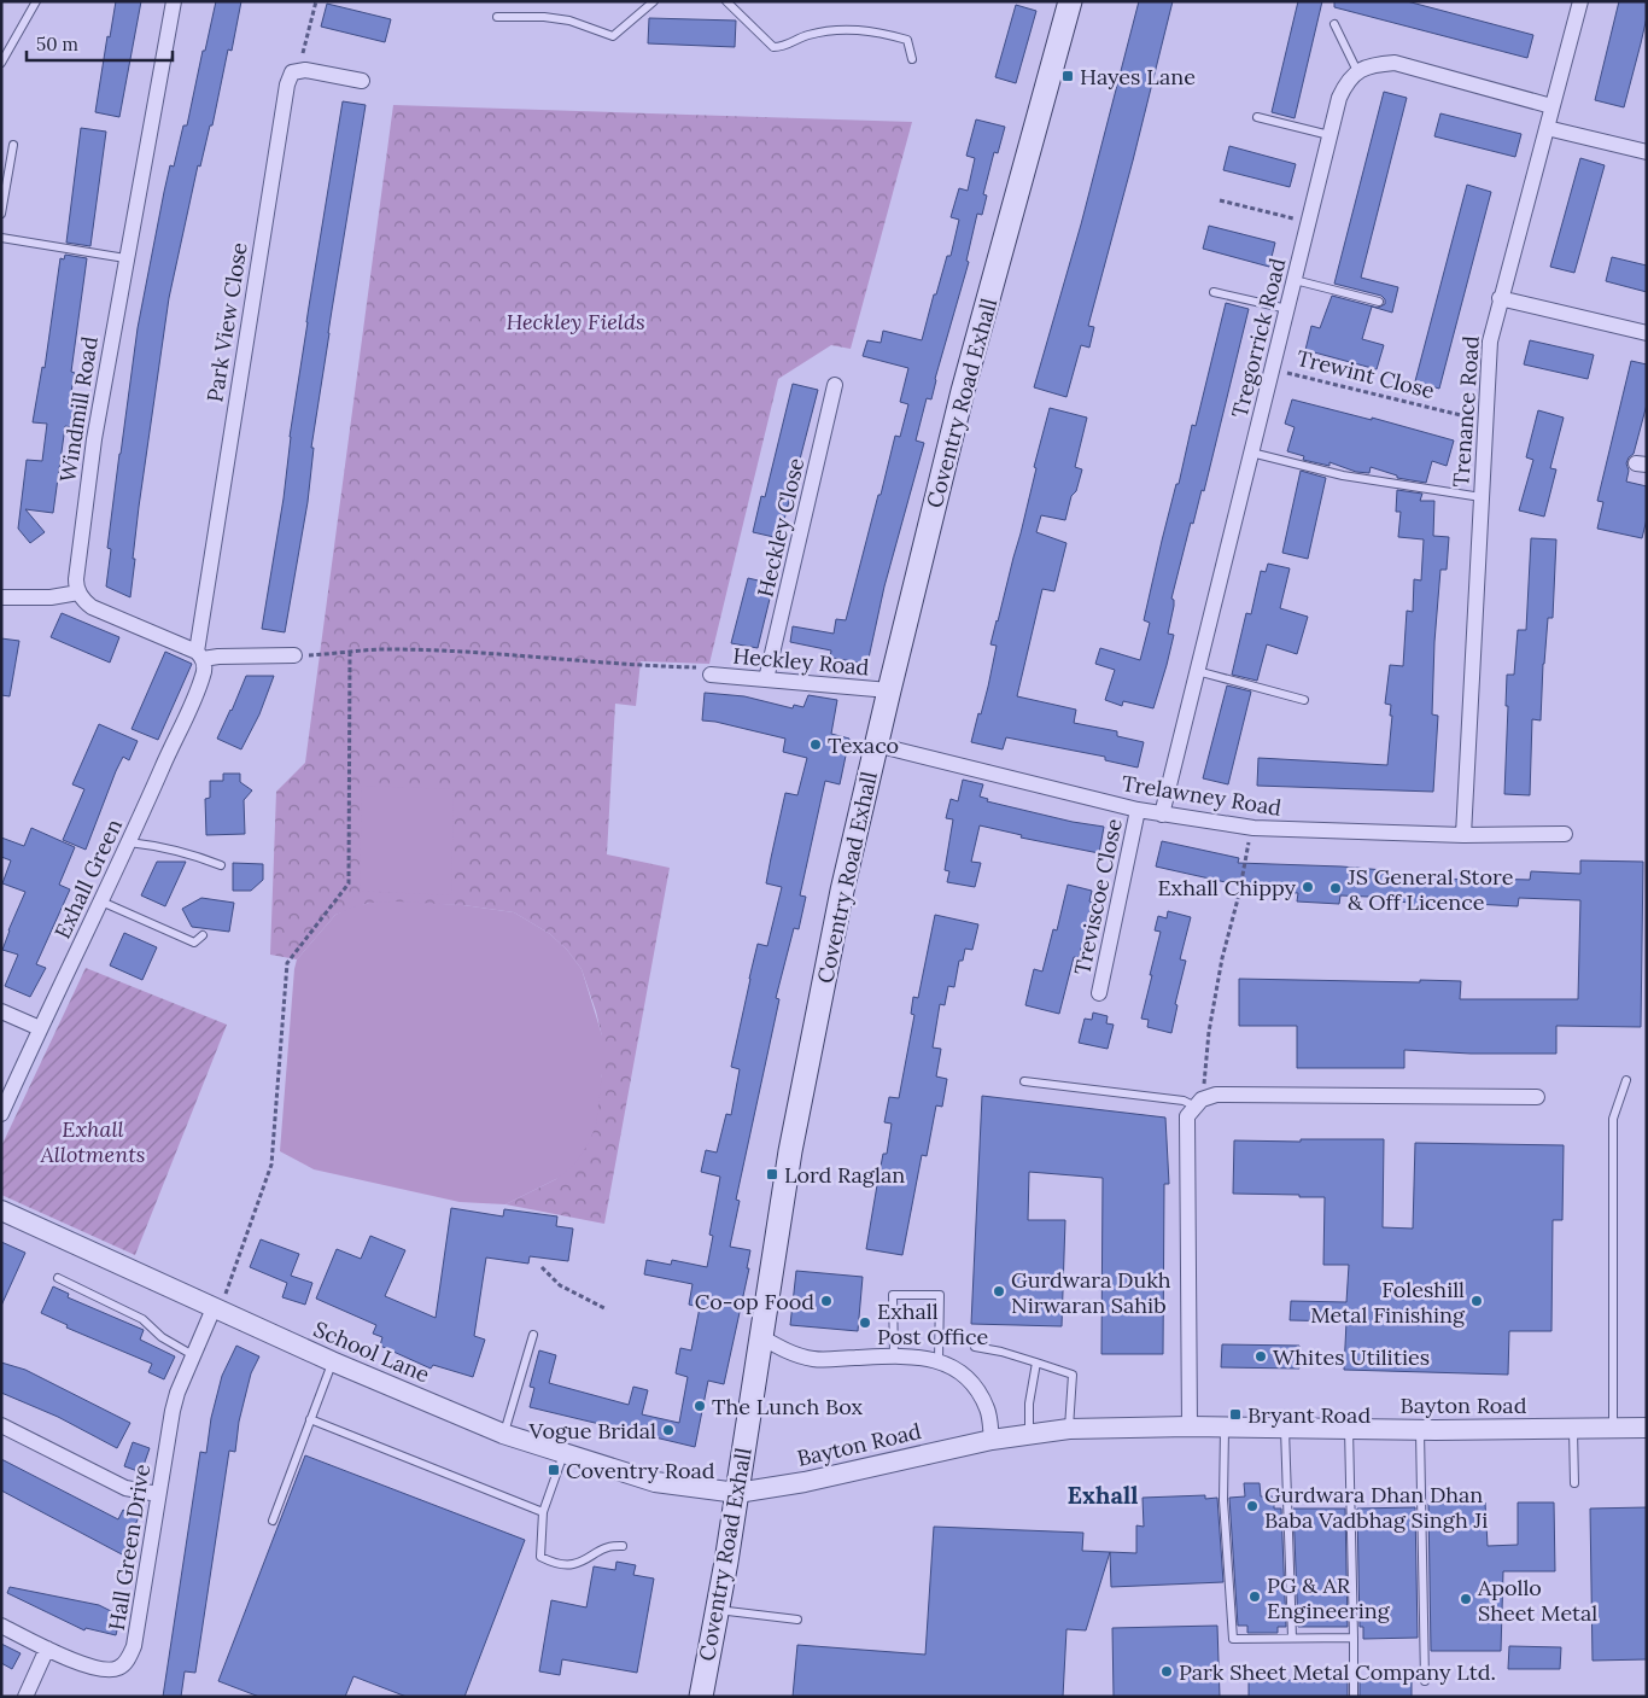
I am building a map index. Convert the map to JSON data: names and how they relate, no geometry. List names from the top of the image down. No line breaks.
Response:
{"streets":{"main road":["Coventry Road Exhall"],"street":["Park View Close","Tregorrick Road","Windmill Road","Trenance Road","Heckley Close","Heckley Road","Trelawney Road","Exhall Green","Treviscoe Close","School Lane","Bayton Road","Hall Green Drive"],"path":["Trewint Close"]},"crossings":[["Park View Close","Exhall Green"],["Tregorrick Road","Trewint Close"],["Tregorrick Road","Trelawney Road"],["Trewint Close","Trenance Road"],["Coventry Road Exhall","Heckley Road"],["Coventry Road Exhall","Trelawney Road"],["Coventry Road Exhall","School Lane"],["Coventry Road Exhall","Bayton Road"],["Trenance Road","Trelawney Road"],["Heckley Close","Heckley Road"],["Trelawney Road","Treviscoe Close"],["School Lane","Bayton Road"],["School Lane","Hall Green Drive"]],"districts":["Exhall"],"parks":["Heckley Fields","Exhall Allotments"],"places":{"transit":["Hayes Lane","Lord Raglan","Bryant Road","Coventry Road"],"other":["Texaco","Exhall Chippy","JS General Store & Off Licence","Gurdwara Dukh Nirwaran Sahib","Co-op Food","Foleshill Metal Finishing","Exhall Post Office","Whites Utilities","The Lunch Box","Vogue Bridal","Gurdwara Dhan Dhan Baba Vadbhag Singh Ji","PG & AR Engineering","Apollo Sheet Metal","Park Sheet Metal Company Ltd."]},"scale_bar":"50 m"}
